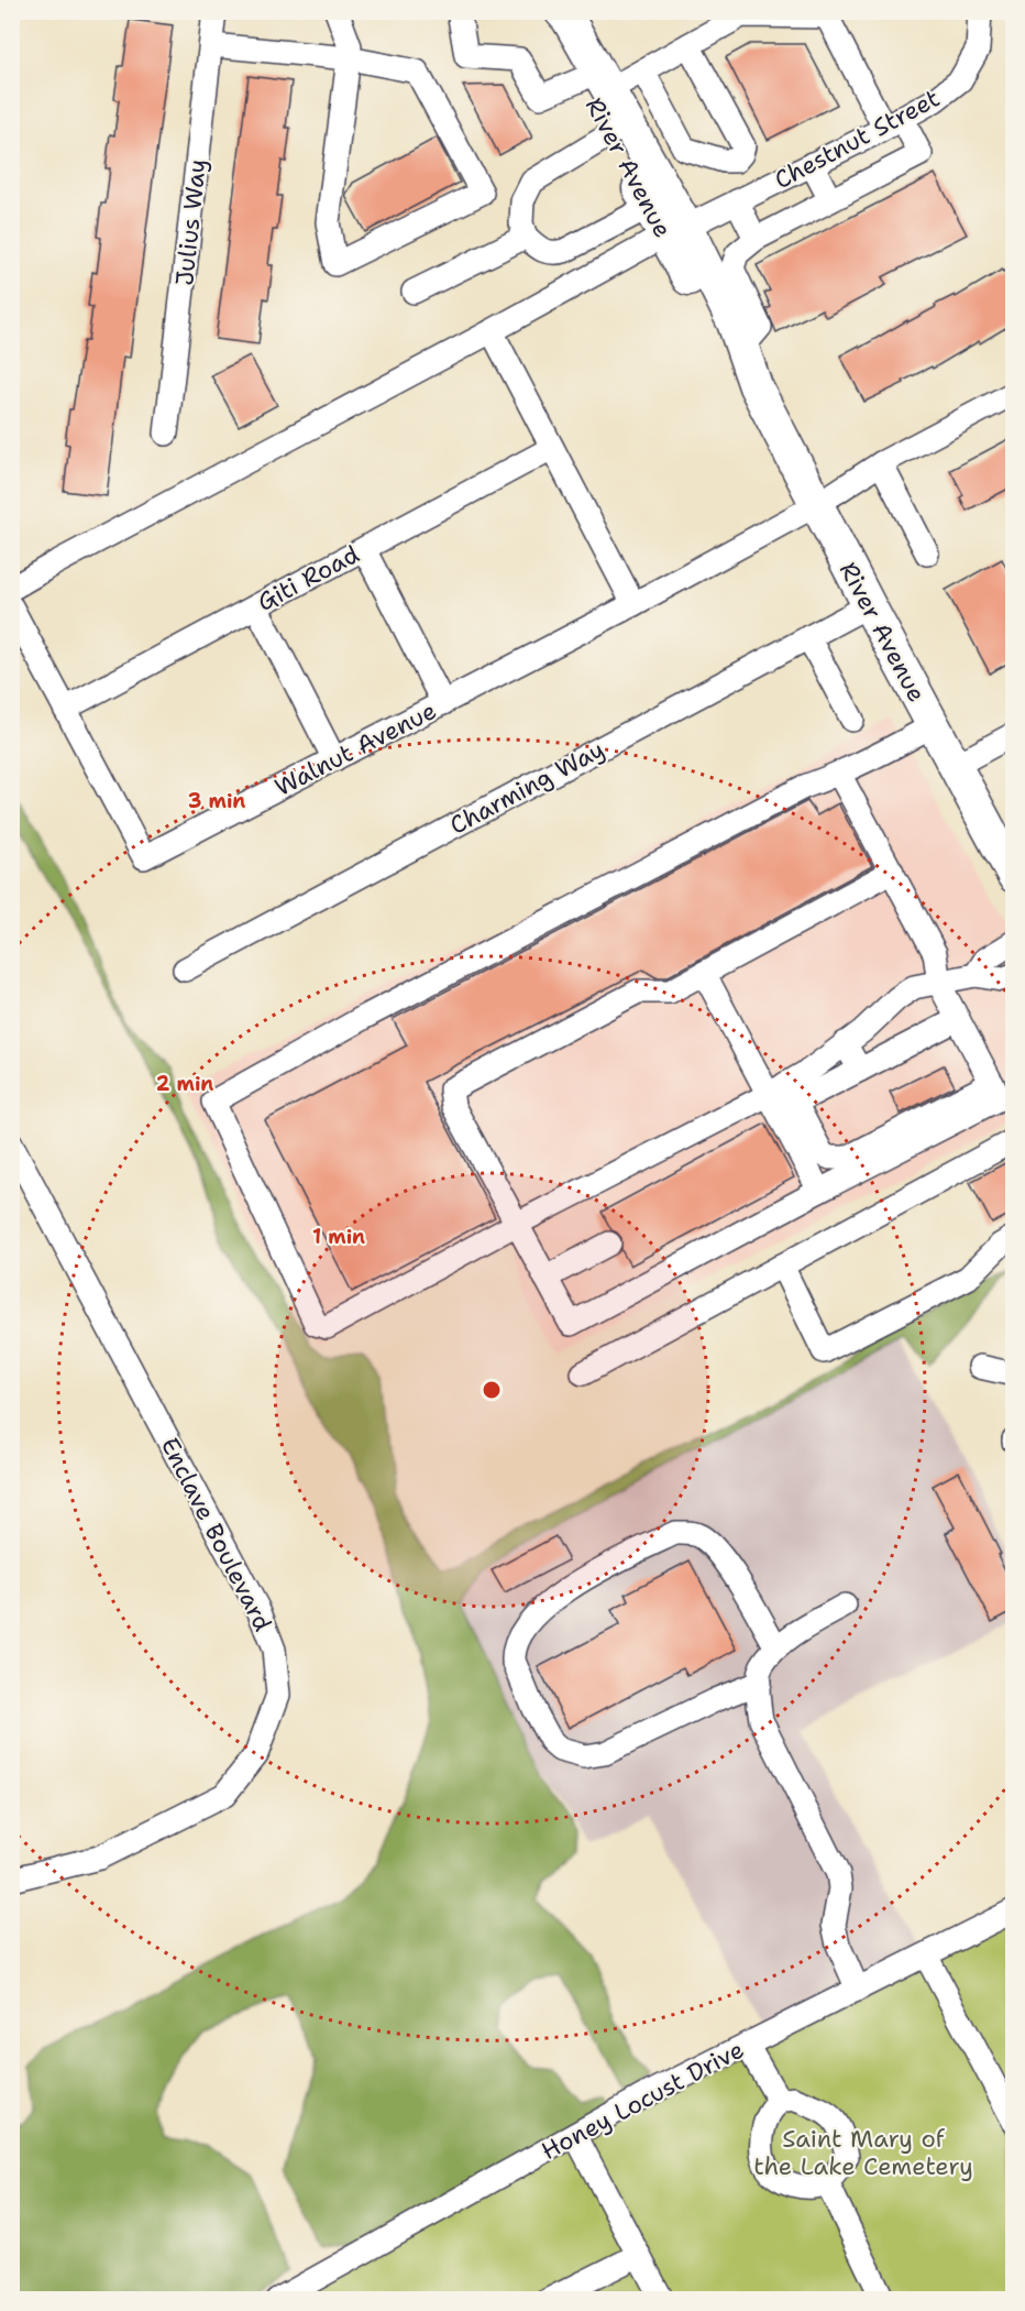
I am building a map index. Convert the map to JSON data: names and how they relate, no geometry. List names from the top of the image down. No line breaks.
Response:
{"streets":{"highway":["River Avenue"],"street":["Chestnut Street","Julius Way","Giti Road","Walnut Avenue","Charming Way","Enclave Boulevard","Honey Locust Drive"]},"crossings":[["Chestnut Street","River Avenue"],["River Avenue","Walnut Avenue"],["River Avenue","Charming Way"],["Giti Road","Walnut Avenue"]],"parks":["Saint Mary of the Lake Cemetery"],"rings":["3 min","2 min","1 min"]}
